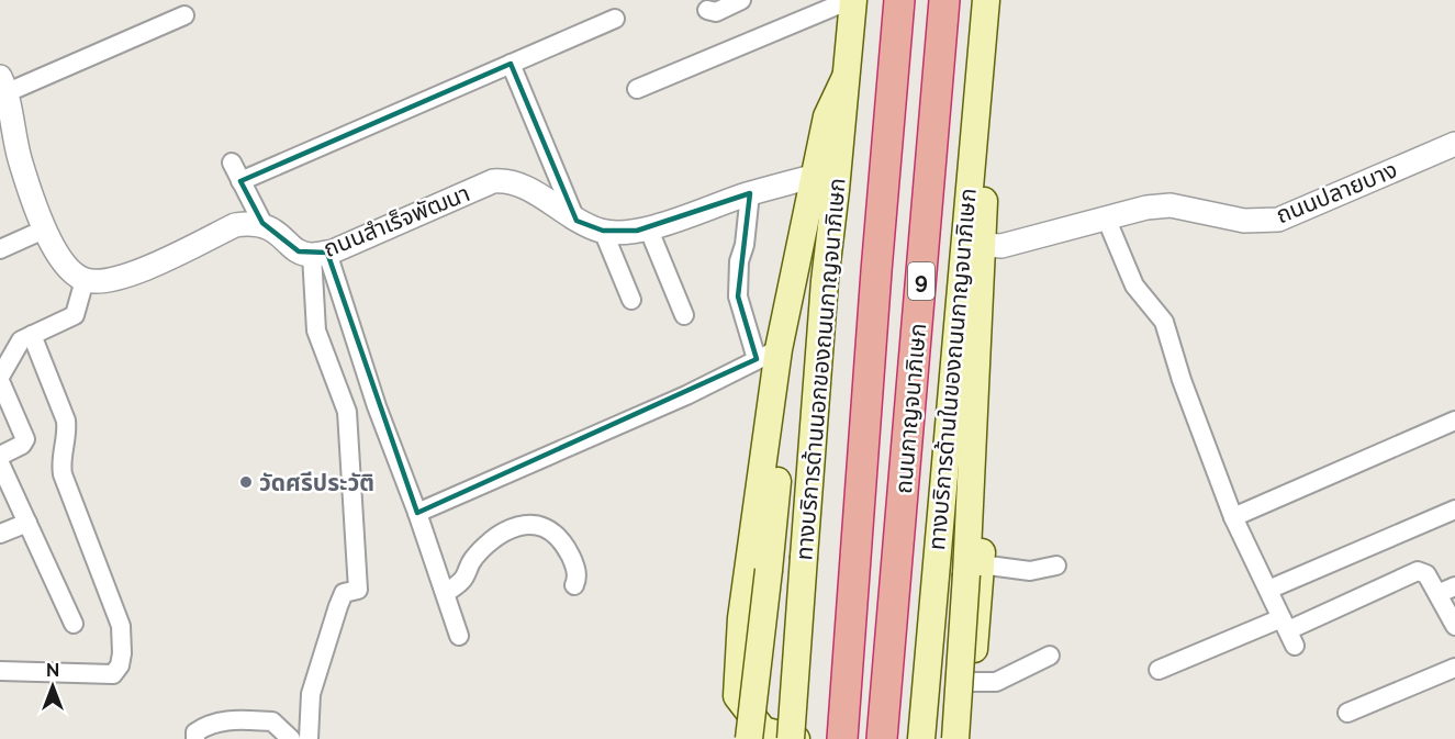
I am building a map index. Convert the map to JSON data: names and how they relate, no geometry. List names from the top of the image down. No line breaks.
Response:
{"streets":{"highway":["9","ถนนกาญจนาภิเษก"],"main road":["ทางบริการด้านนอกของถนนกาญจนาภิเษก","ทางบริการด้านในของถนนกาญจนาภิเษก"],"street":["ถนนปลายบาง","ถนนสำเร็จพัฒนา"]},"places":["วัดศรีประวัติ"],"north":"top"}
